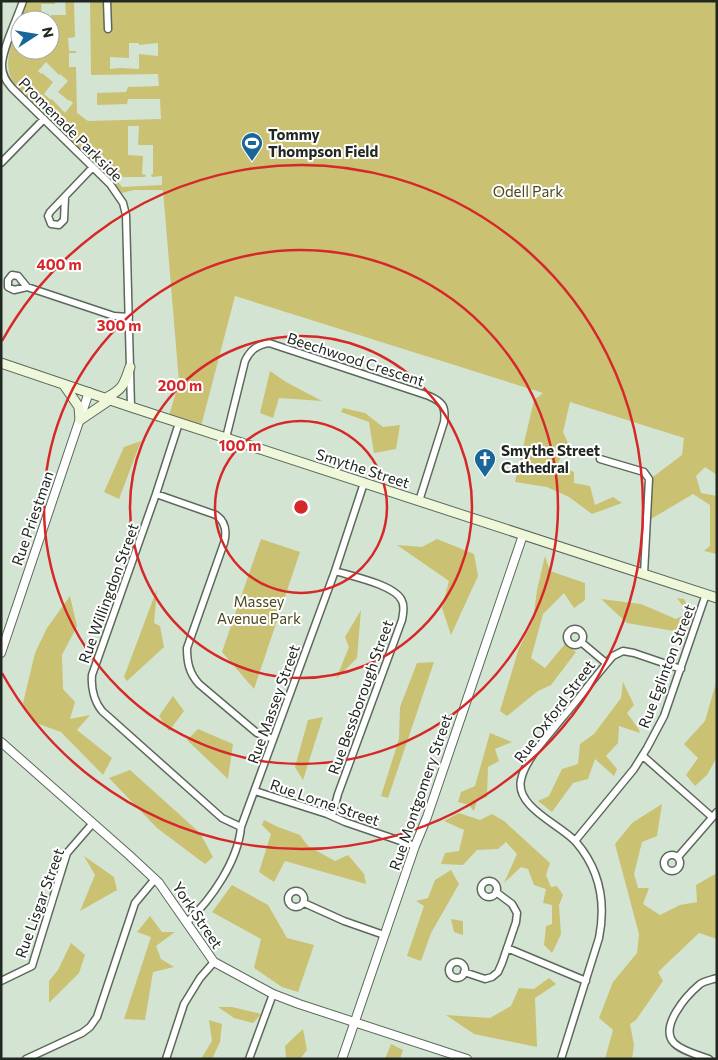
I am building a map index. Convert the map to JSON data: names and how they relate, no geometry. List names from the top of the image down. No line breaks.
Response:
{"streets":{"main road":["Smythe Street"],"street":["Promenade Parkside","Beechwood Crescent","Rue Priestman","Rue Willingdon Street","Rue Eglinton Street","Rue Bessborough Street","Rue Massey Street","Rue Oxford Street","Rue Montgomery Street","Rue Lorne Street","Rue Lisgar Street","York Street"]},"crossings":[["Promenade Parkside","Smythe Street"],["Beechwood Crescent","Smythe Street"],["Smythe Street","Rue Priestman"],["Smythe Street","Rue Willingdon Street"],["Smythe Street","Rue Eglinton Street"],["Smythe Street","Rue Massey Street"],["Smythe Street","Rue Montgomery Street"],["Rue Willingdon Street","Rue Massey Street"],["Rue Eglinton Street","Rue Oxford Street"],["Rue Bessborough Street","Rue Massey Street"],["Rue Bessborough Street","Rue Lorne Street"],["Rue Massey Street","Rue Lorne Street"],["Rue Massey Street","York Street"],["Rue Montgomery Street","Rue Lorne Street"],["Rue Montgomery Street","York Street"],["Rue Lisgar Street","York Street"]],"parks":["Odell Park","Massey Avenue Park"],"places":{"sports":["Tommy Thompson Field"],"church":["Smythe Street Cathedral"]},"north":"right","rings":["400 m","300 m","200 m","100 m"]}
